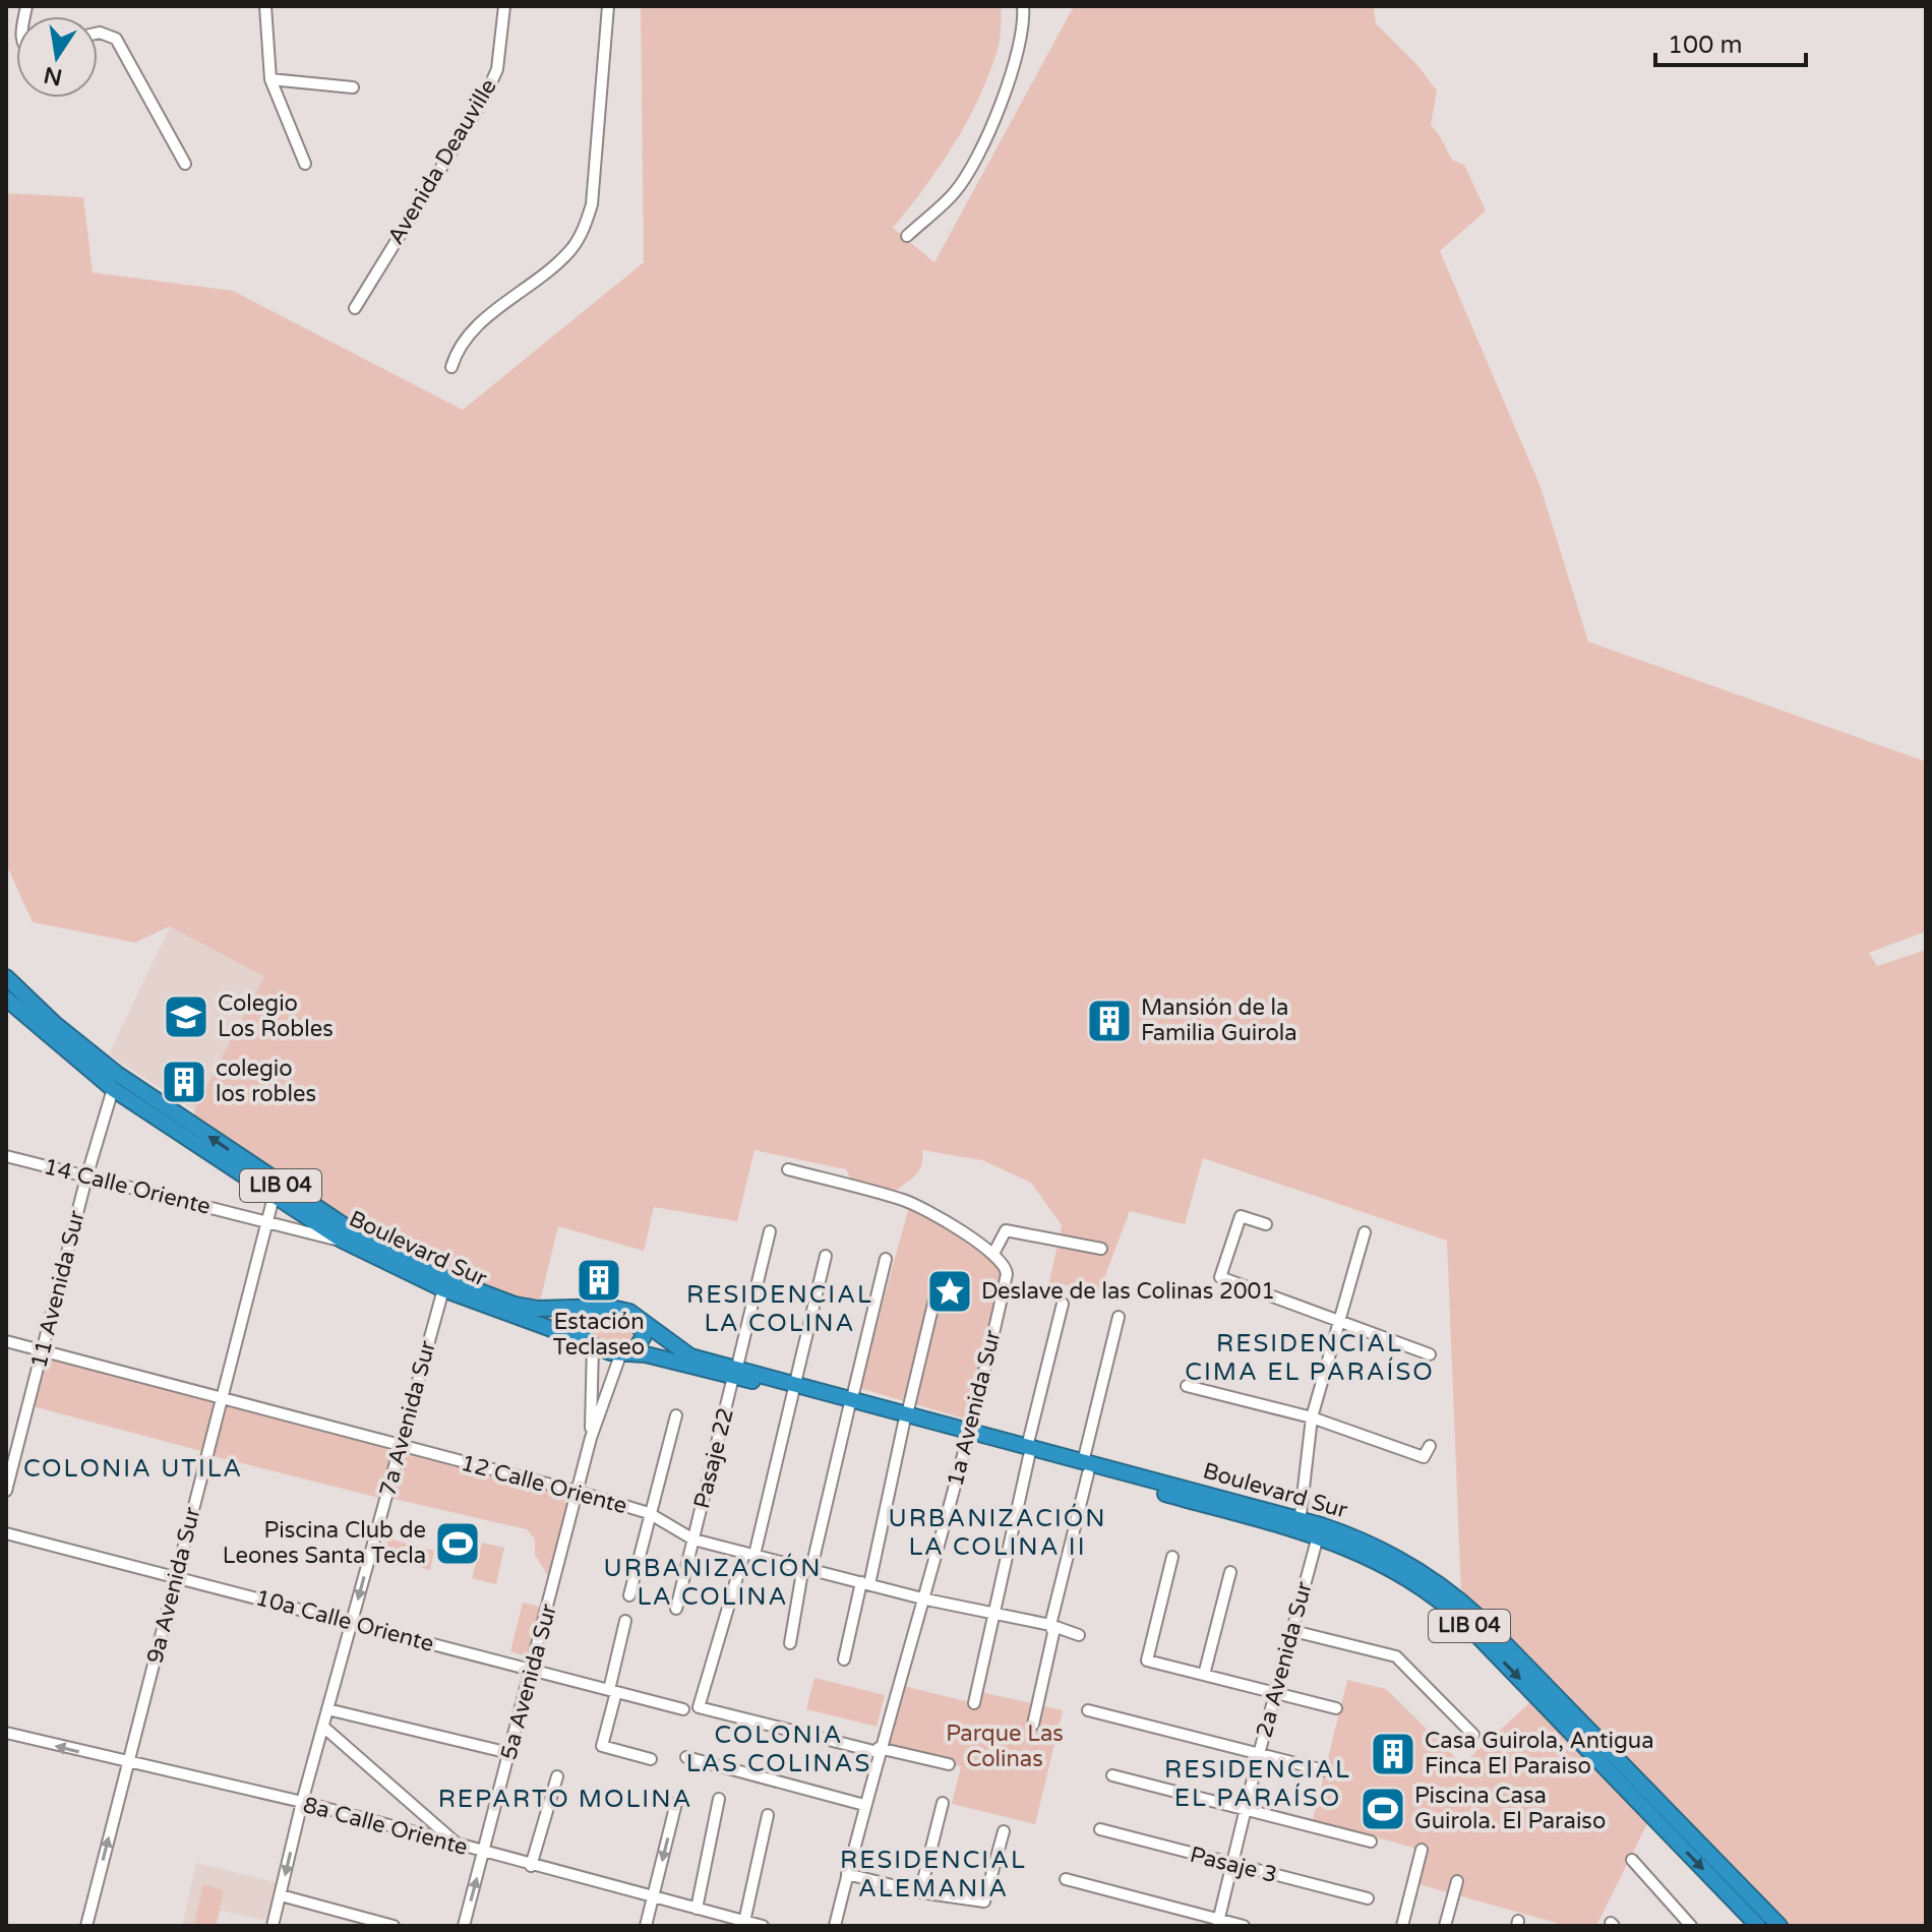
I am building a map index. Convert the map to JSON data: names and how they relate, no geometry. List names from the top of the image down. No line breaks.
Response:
{"streets":{"highway":["LIB 04","Boulevard Sur"],"street":["Avenida Deauville","14 Calle Oriente","11 Avenida Sur","1a Avenida Sur","7a Avenida Sur","Pasaje 22","12 Calle Oriente","9a Avenida Sur","10a Calle Oriente","2a Avenida Sur","5a Avenida Sur","8a Calle Oriente","Pasaje 3"]},"crossings":[["LIB 04","Boulevard Sur"],["LIB 04","5a Avenida Sur"],["14 Calle Oriente","Boulevard Sur"],["14 Calle Oriente","11 Avenida Sur"],["14 Calle Oriente","9a Avenida Sur"],["Boulevard Sur","11 Avenida Sur"],["Boulevard Sur","1a Avenida Sur"],["Boulevard Sur","7a Avenida Sur"],["Boulevard Sur","Pasaje 22"],["Boulevard Sur","9a Avenida Sur"],["Boulevard Sur","2a Avenida Sur"],["Boulevard Sur","5a Avenida Sur"],["11 Avenida Sur","12 Calle Oriente"],["1a Avenida Sur","12 Calle Oriente"],["7a Avenida Sur","12 Calle Oriente"],["7a Avenida Sur","10a Calle Oriente"],["7a Avenida Sur","8a Calle Oriente"],["Pasaje 22","12 Calle Oriente"],["12 Calle Oriente","9a Avenida Sur"],["12 Calle Oriente","5a Avenida Sur"],["9a Avenida Sur","10a Calle Oriente"],["9a Avenida Sur","8a Calle Oriente"],["10a Calle Oriente","5a Avenida Sur"],["2a Avenida Sur","Pasaje 3"],["5a Avenida Sur","8a Calle Oriente"]],"one_way":["7a Avenida Sur"],"districts":["RESIDENCIAL LA COLINA","RESIDENCIAL CIMA EL PARAÍSO","COLONIA UTILA","URBANIZACIÓN LA COLINA II","URBANIZACIÓN LA COLINA","COLONIA LAS COLINAS","RESIDENCIAL EL PARAÍSO","REPARTO MOLINA","RESIDENCIAL ALEMANIA"],"parks":["Parque Las Colinas"],"places":{"school or university":["Colegio Los Robles"],"building":["Mansión de la Familia Guirola","colegio los robles","Estación Teclaseo","Casa Guirola, Antigua Finca El Paraiso"],"place":["Deslave de las Colinas 2001"],"sports":["Piscina Club de Leones Santa Tecla","Piscina Casa Guirola. El Paraiso"]},"scale_bar":"100 m","north":"bottom"}
